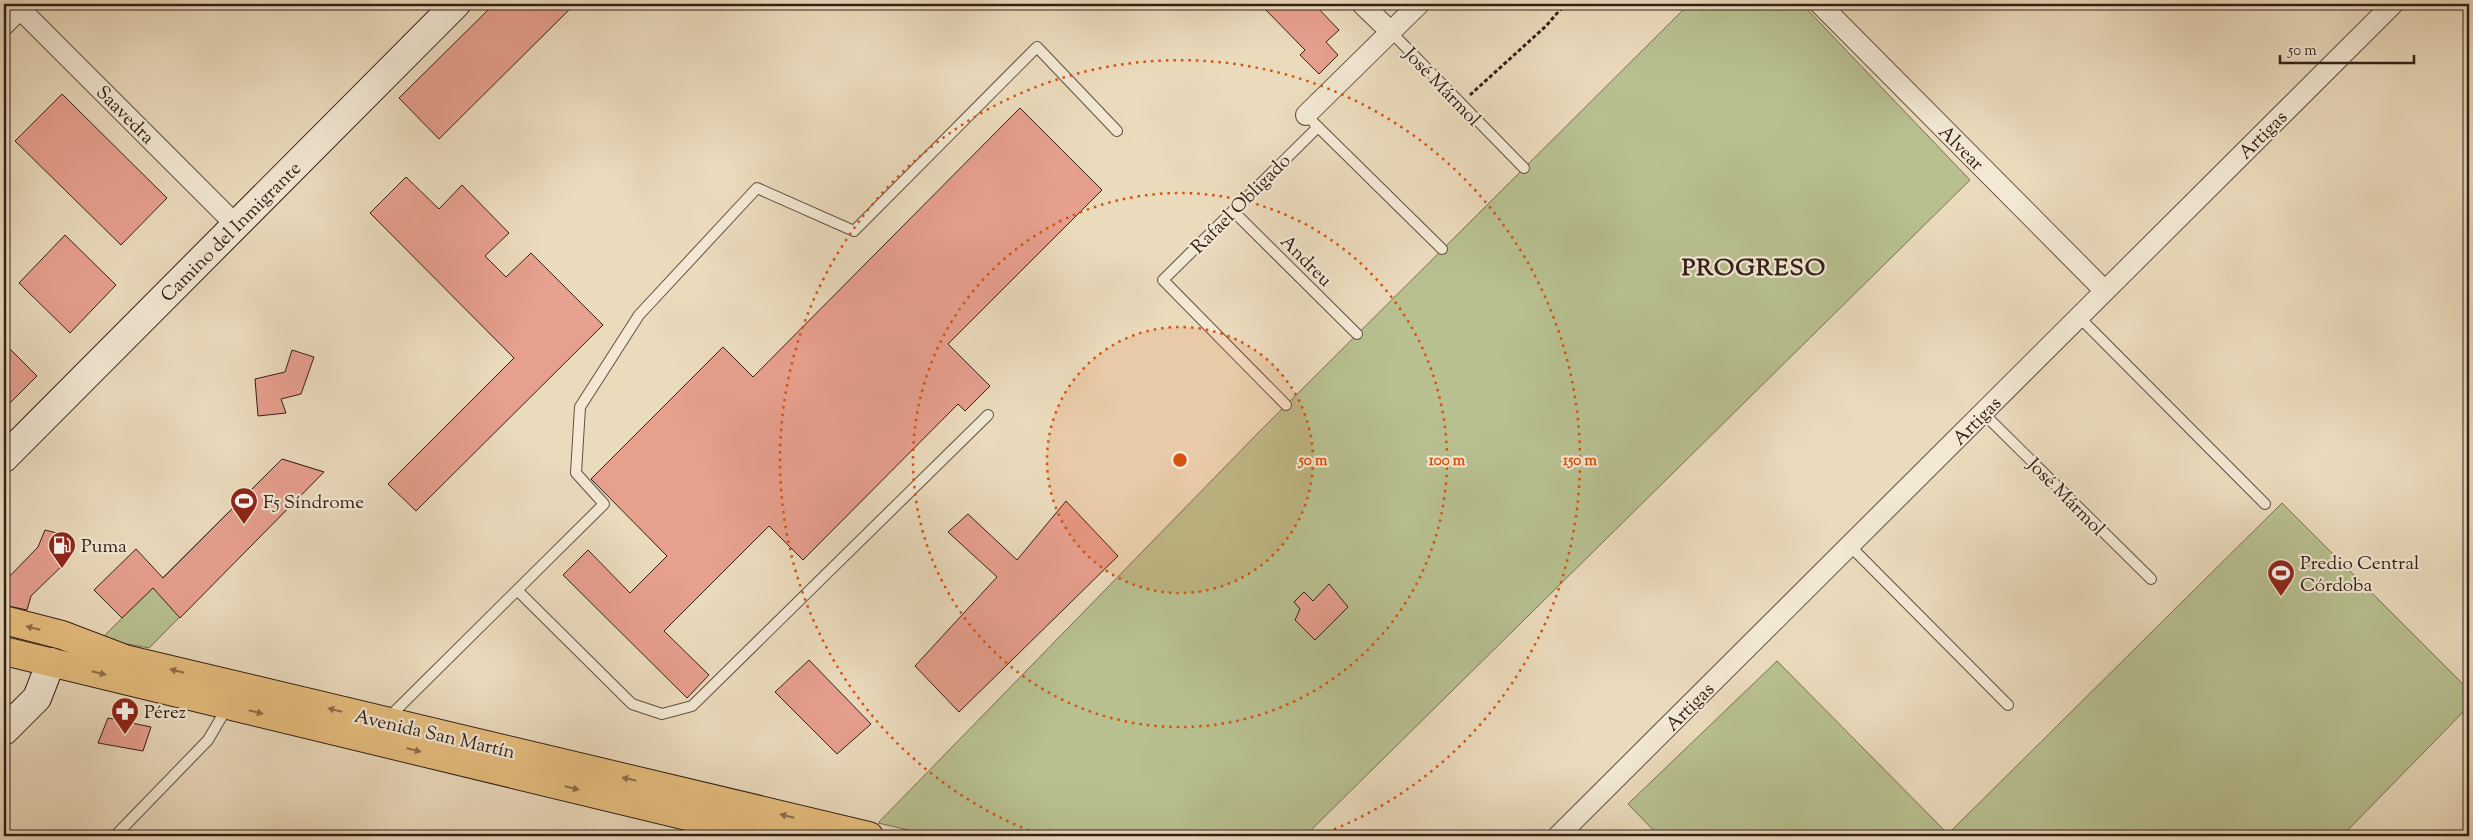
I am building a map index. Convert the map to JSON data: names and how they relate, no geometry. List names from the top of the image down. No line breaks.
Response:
{"streets":{"main road":["Camino del Inmigrante","Avenida San Martín"],"street":["José Mármol","Saavedra","Artigas","Alvear","Rafael Obligado"],"lane":["Andreu"]},"crossings":[["José Mármol","Artigas"],["José Mármol","Rafael Obligado"],["Saavedra","Camino del Inmigrante"],["Artigas","Alvear"],["Rafael Obligado","Andreu"]],"districts":["PROGRESO"],"places":{"sports":["F5 Síndrome","Predio Central Córdoba"],"fuel station":["Puma"],"pharmacy":["Pérez"]},"scale_bar":"50 m","rings":["50 m","100 m","150 m"]}
